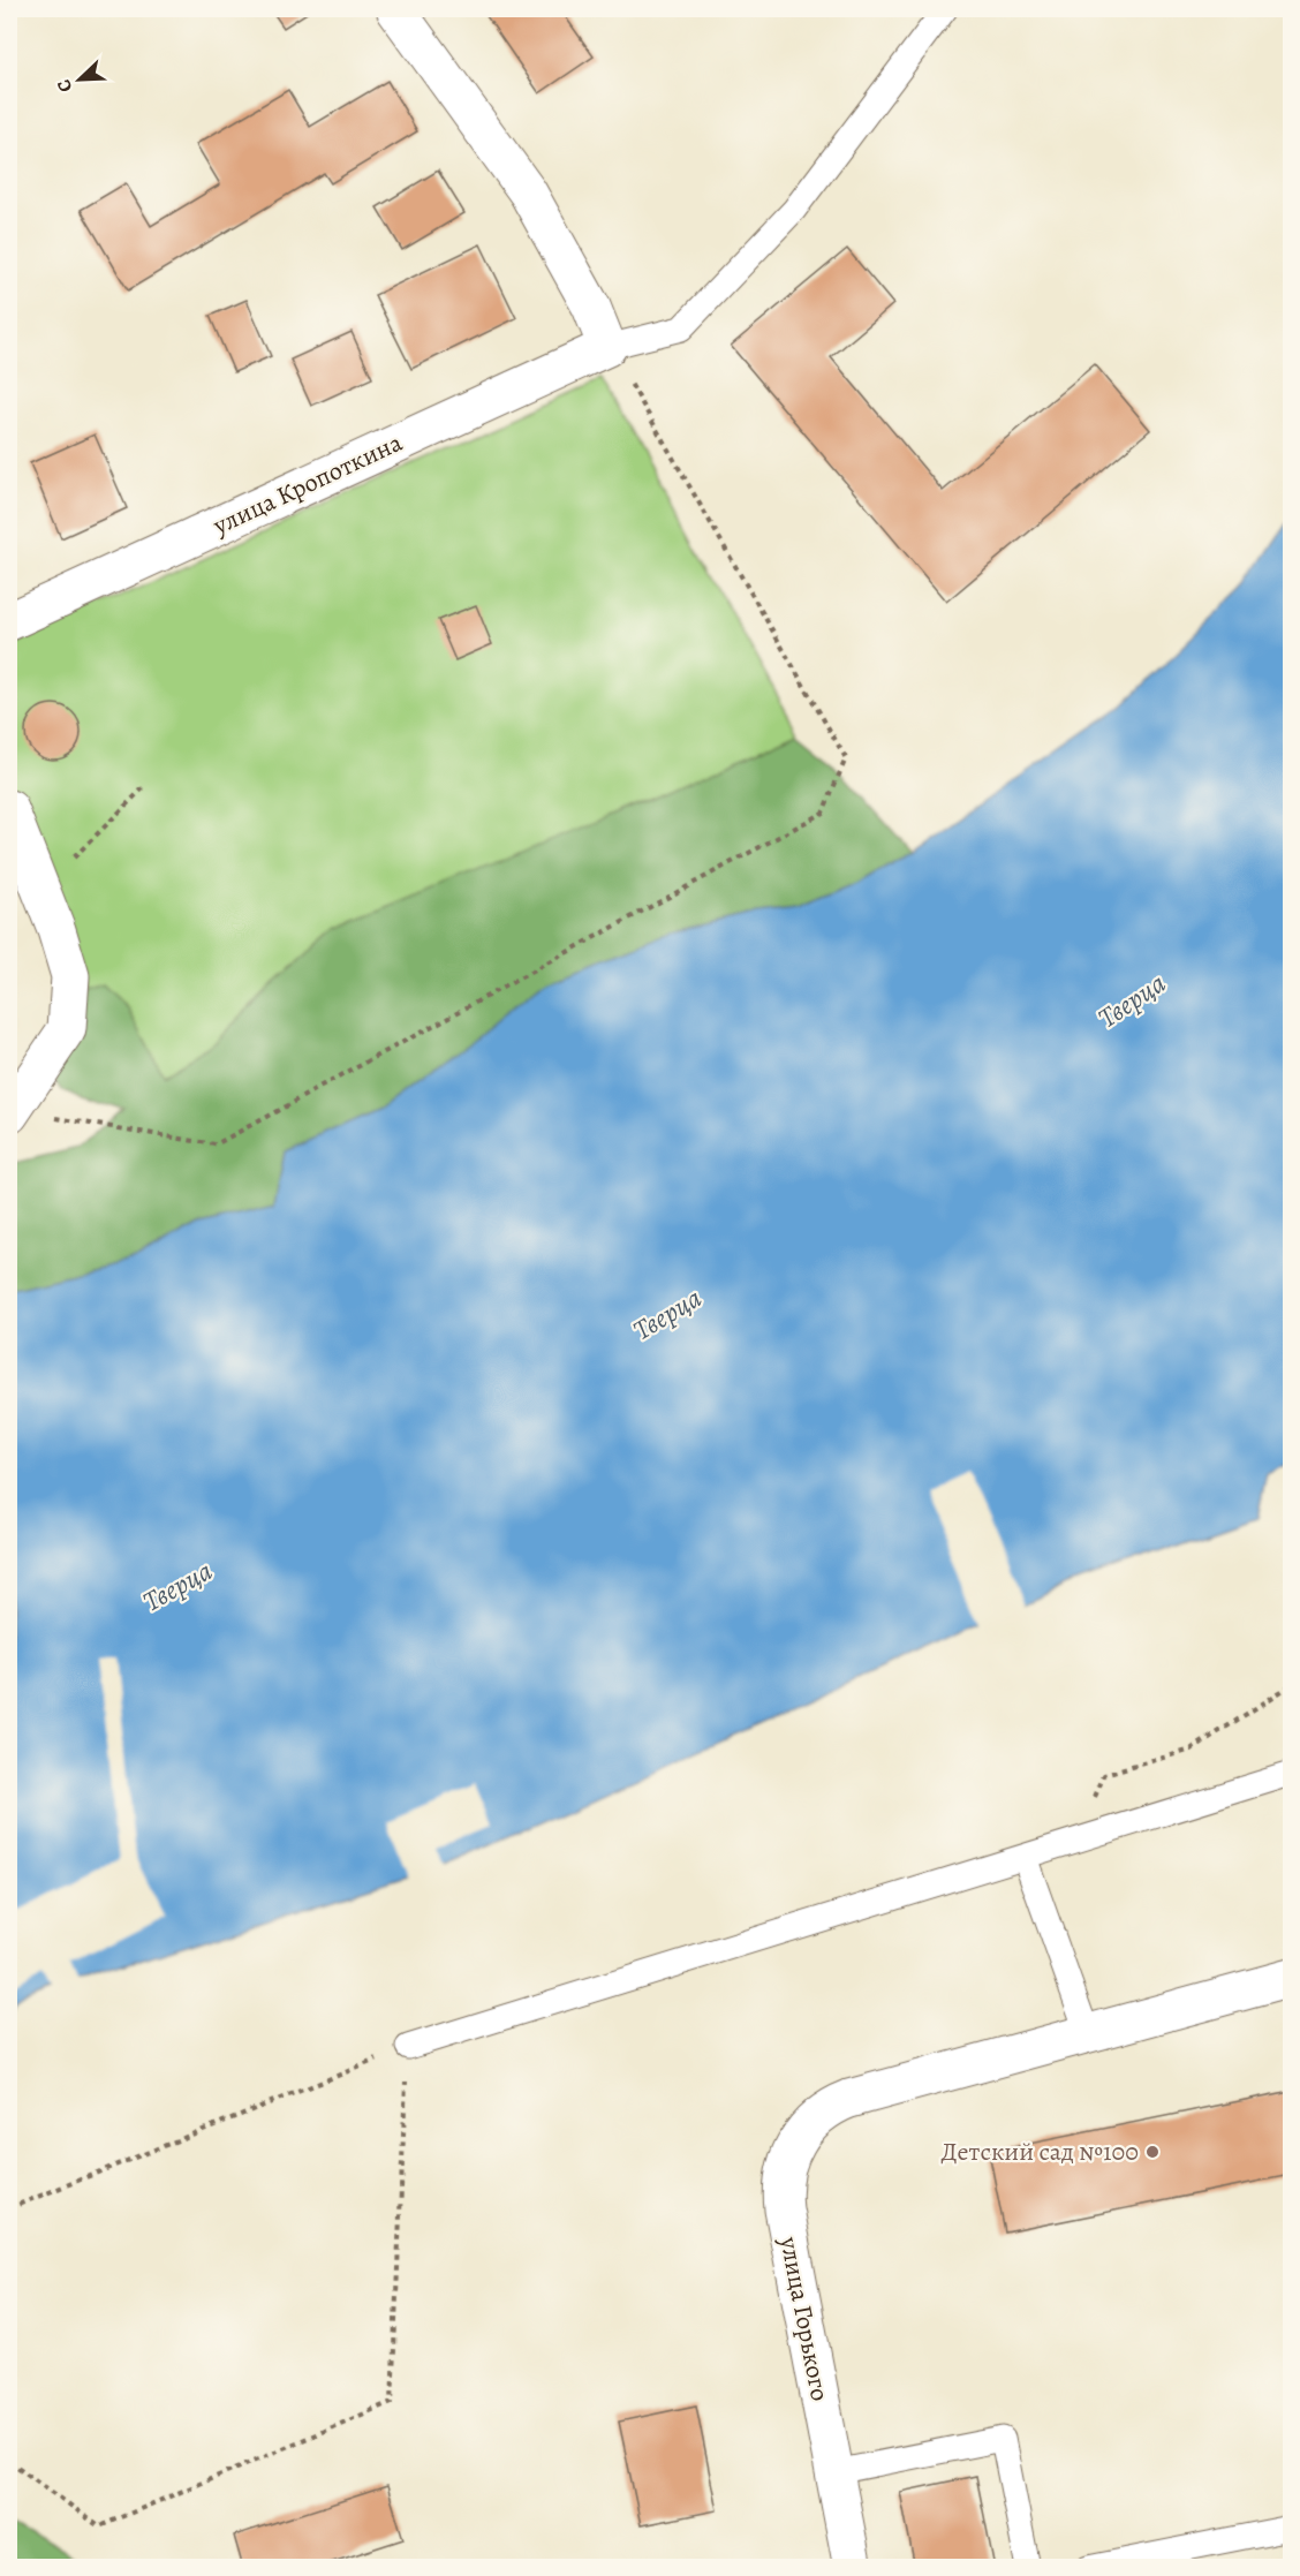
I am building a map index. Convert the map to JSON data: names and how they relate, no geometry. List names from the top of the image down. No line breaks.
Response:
{"streets":{"street":["улица Кропоткина","улица Горького"]},"water":["Тверца"],"places":["Детский сад №100"],"north":"bottom left"}
